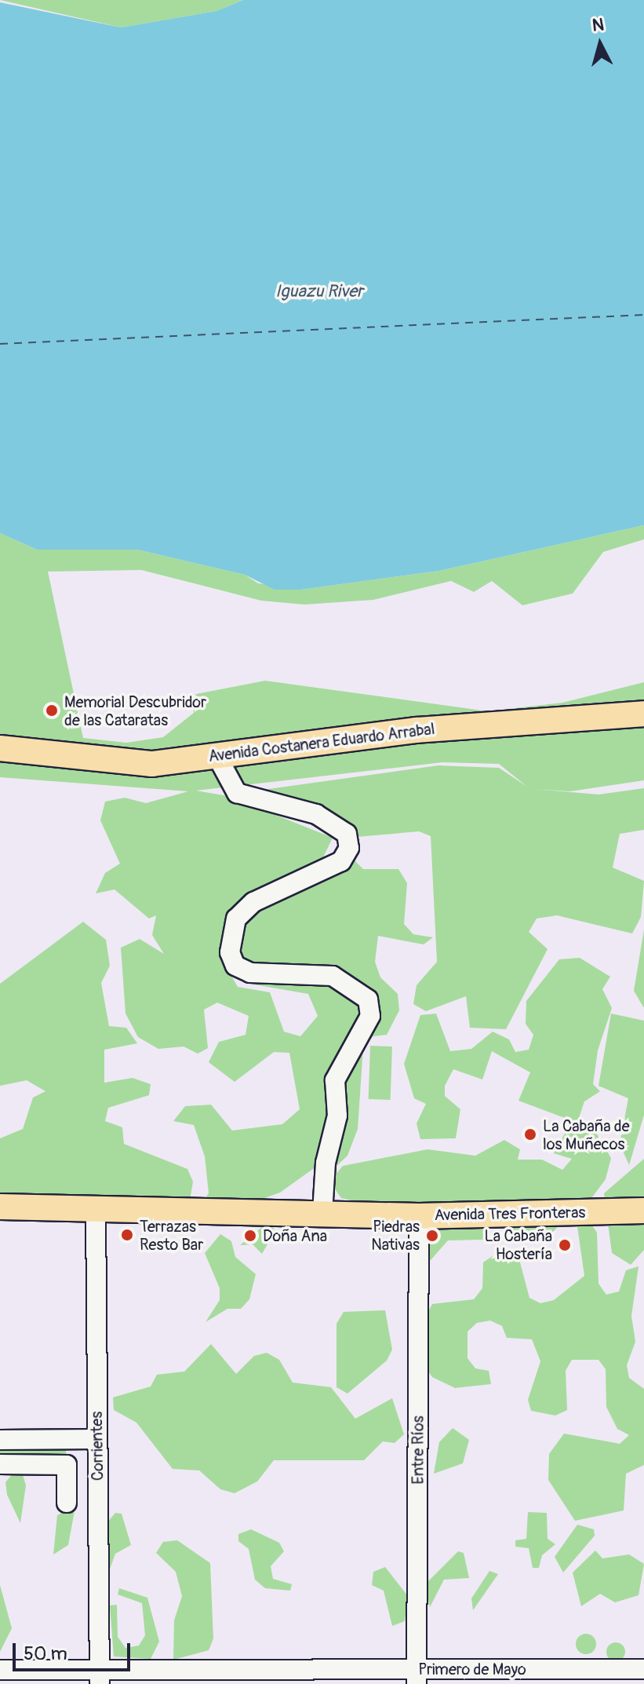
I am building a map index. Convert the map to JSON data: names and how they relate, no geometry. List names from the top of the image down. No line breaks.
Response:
{"streets":{"main road":["Avenida Costanera Eduardo Arrabal","Avenida Tres Fronteras"],"street":["Corrientes","Entre Ríos","Primero de Mayo"]},"crossings":[["Avenida Tres Fronteras","Corrientes"],["Avenida Tres Fronteras","Entre Ríos"],["Corrientes","Primero de Mayo"],["Entre Ríos","Primero de Mayo"]],"water":["Iguazu River"],"places":["Memorial Descubridor de las Cataratas","La Cabaña de los Muñecos","Terrazas Resto Bar","Doña Ana","Piedras Nativas","La Cabaña Hostería"],"scale_bar":"50 m","north":"top"}
